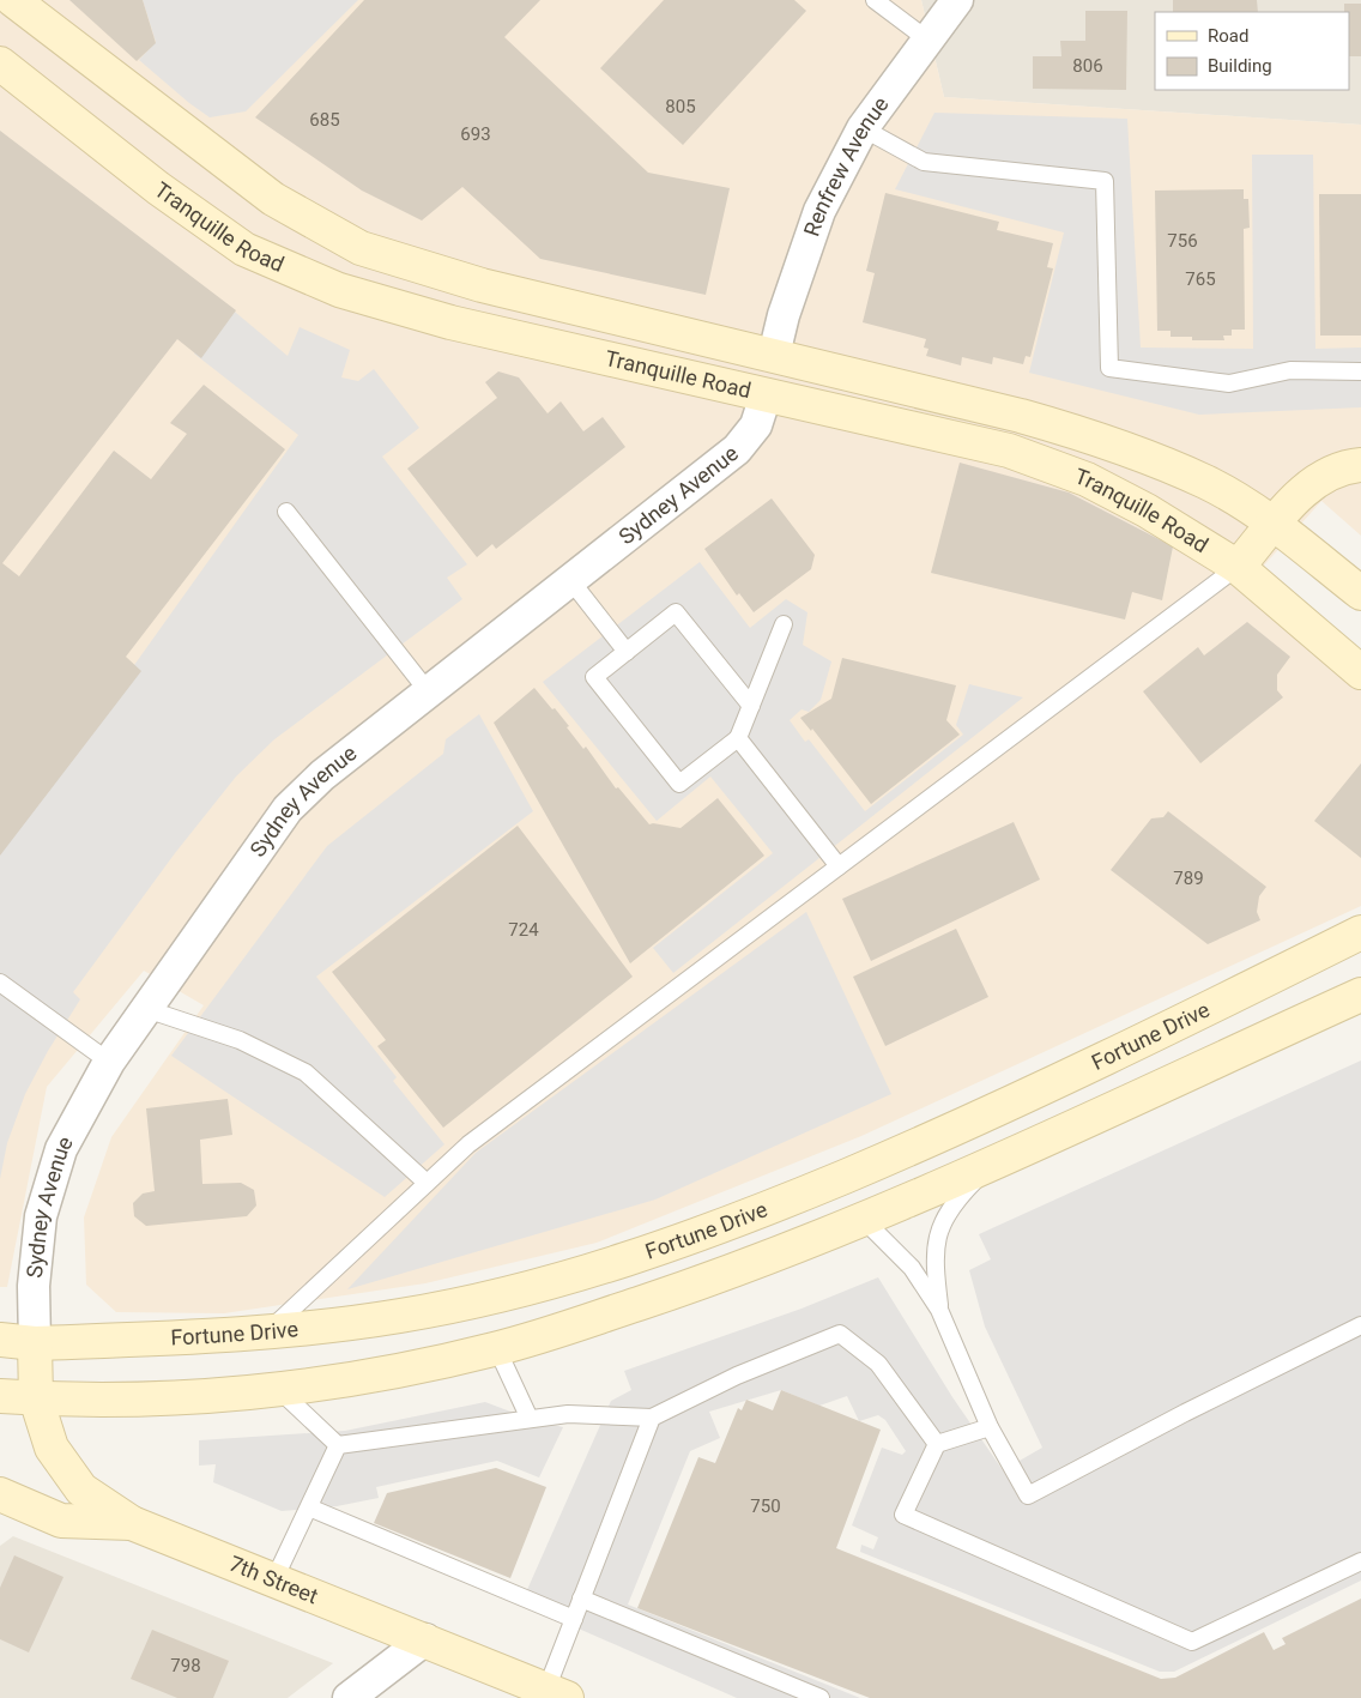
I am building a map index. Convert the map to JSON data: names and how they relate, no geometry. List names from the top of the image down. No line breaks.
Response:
{"streets":{"main road":["Tranquille Road","Fortune Drive","7th Street"],"street":["Renfrew Avenue","Sydney Avenue"]},"crossings":[["Renfrew Avenue","Tranquille Road"],["Tranquille Road","Sydney Avenue"],["Sydney Avenue","Fortune Drive"],["Sydney Avenue","7th Street"],["Fortune Drive","7th Street"]],"house_numbers":["806","805","685","693","756","765","789","724","750","798"],"legend":["Road","Building"]}
